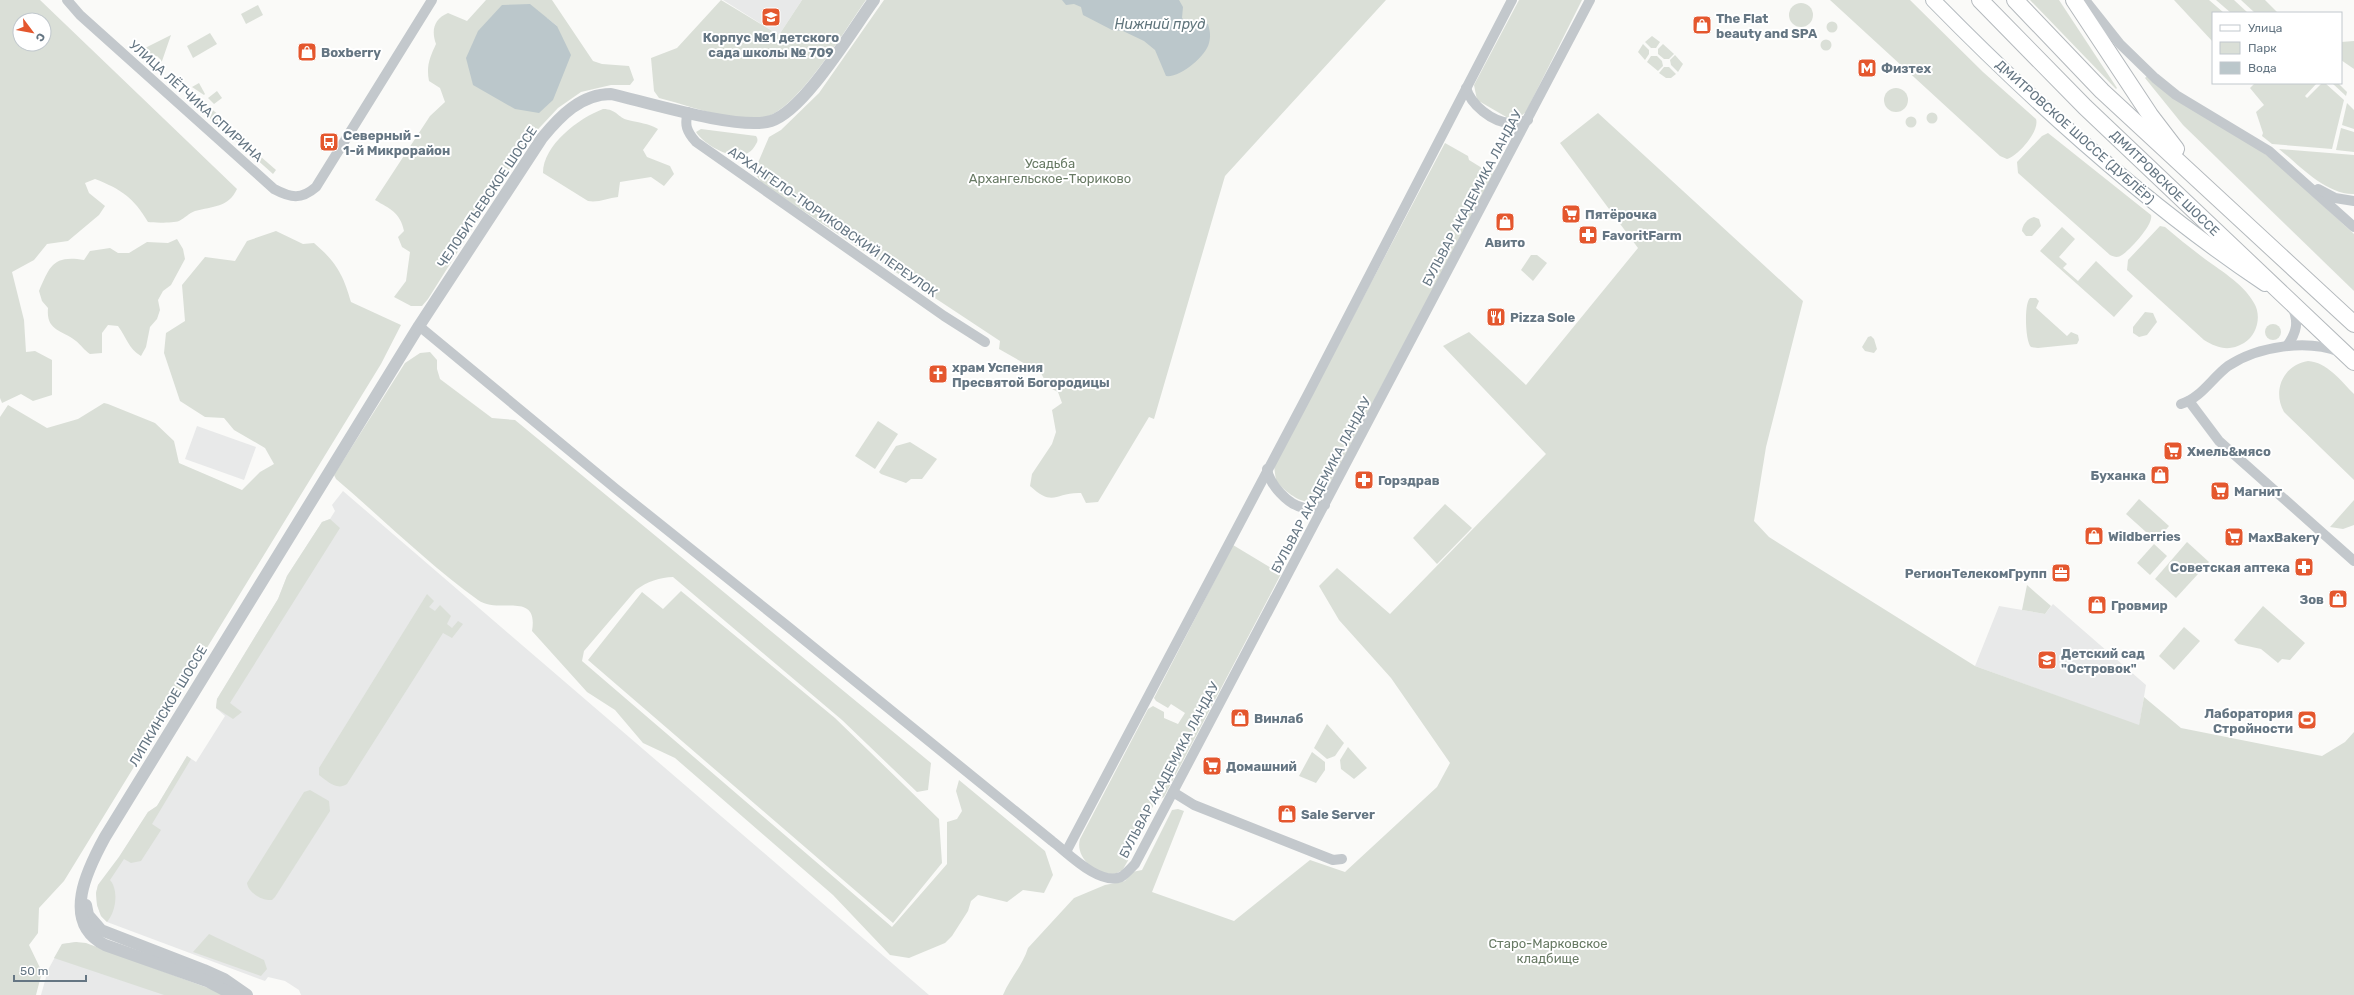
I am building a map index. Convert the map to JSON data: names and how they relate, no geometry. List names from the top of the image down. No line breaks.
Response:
{"streets":{"highway":["ДМИТРОВСКОЕ ШОССЕ"],"main road":["ДМИТРОВСКОЕ ШОССЕ (ДУБЛЁР)"],"street":["УЛИЦА ЛЁТЧИКА СПИРИНА","ЧЕЛОБИТЬЕВСКОЕ ШОССЕ","БУЛЬВАР АКАДЕМИКА ЛАНДАУ","АРХАНГЕЛО-ТЮРИКОВСКИЙ ПЕРЕУЛОК","ЛИПКИНСКОЕ ШОССЕ"]},"crossings":[["ДМИТРОВСКОЕ ШОССЕ (ДУБЛЁР)","ДМИТРОВСКОЕ ШОССЕ"],["ЧЕЛОБИТЬЕВСКОЕ ШОССЕ","БУЛЬВАР АКАДЕМИКА ЛАНДАУ"],["ЧЕЛОБИТЬЕВСКОЕ ШОССЕ","АРХАНГЕЛО-ТЮРИКОВСКИЙ ПЕРЕУЛОК"],["ЧЕЛОБИТЬЕВСКОЕ ШОССЕ","ЛИПКИНСКОЕ ШОССЕ"]],"water":["Нижний пруд"],"parks":["Усадьба Архангельское-Тюриково","Старо-Марковское кладбище"],"places":{"school or university":["Корпус №1 детского сада школы № 709","Детский сад \"Островок\""],"shop":["The Flat beauty and SPA","Boxberry","Авито","Буханка","Wildberries","Зов","Гровмир","Винлаб","Sale Server"],"metro station":["Физтех"],"bus stop":["Северный - 1-й Микрорайон"],"supermarket":["Пятёрочка","Хмель&мясо","Магнит","MaxBakery","Домашний"],"pharmacy":["FavoritFarm","Горздрав","Советская аптека"],"restaurant":["Pizza Sole"],"church":["храм Успения Пресвятой Богородицы"],"office":["РегионТелекомГрупп"],"sports":["Лаборатория Стройности"]},"legend":["Улица","Парк","Вода"],"scale_bar":"50 m","north":"bottom right"}
